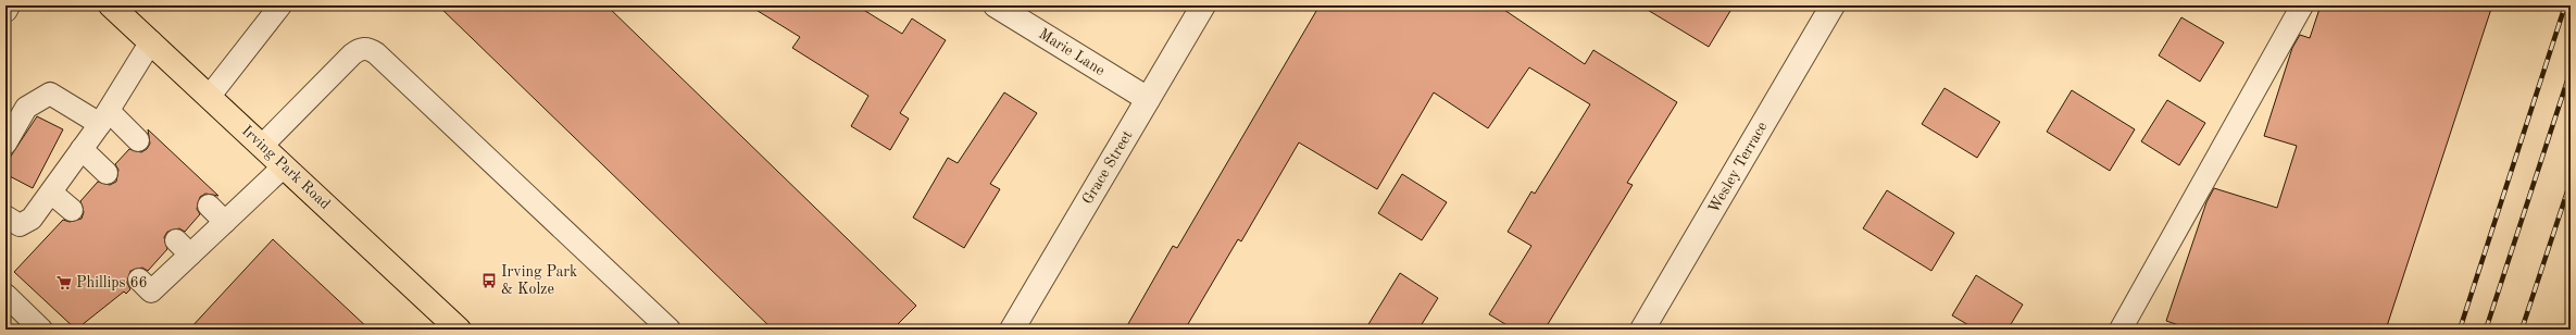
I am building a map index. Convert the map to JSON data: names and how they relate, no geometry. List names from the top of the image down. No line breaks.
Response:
{"streets":{"main road":["Irving Park Road"],"street":["Marie Lane","Grace Street","Wesley Terrace"]},"crossings":[["Marie Lane","Grace Street"]],"places":{"bus stop":["Irving Park & Kolze"],"supermarket":["Phillips 66"]}}
